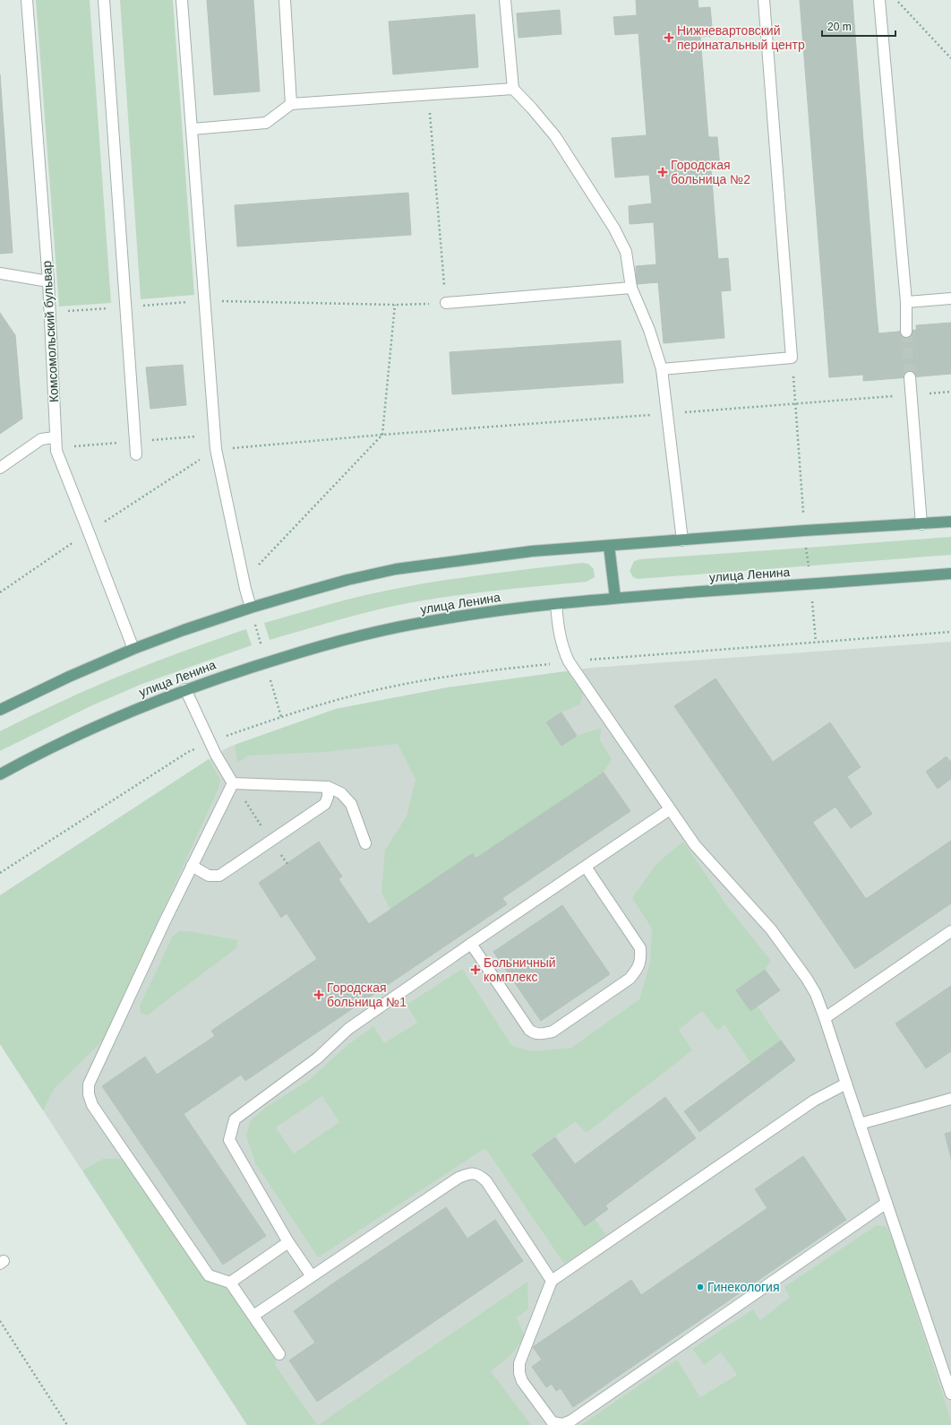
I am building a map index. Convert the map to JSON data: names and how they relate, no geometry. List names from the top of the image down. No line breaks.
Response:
{"streets":{"main road":["улица Ленина"],"street":["Комсомольский бульвар"]},"places":{"health":["Нижневартовский перинатальный центр","Городская больница №2","Больничный комплекс","Городская больница №1"],"other":["Гинекология"]},"scale_bar":"20 m"}
